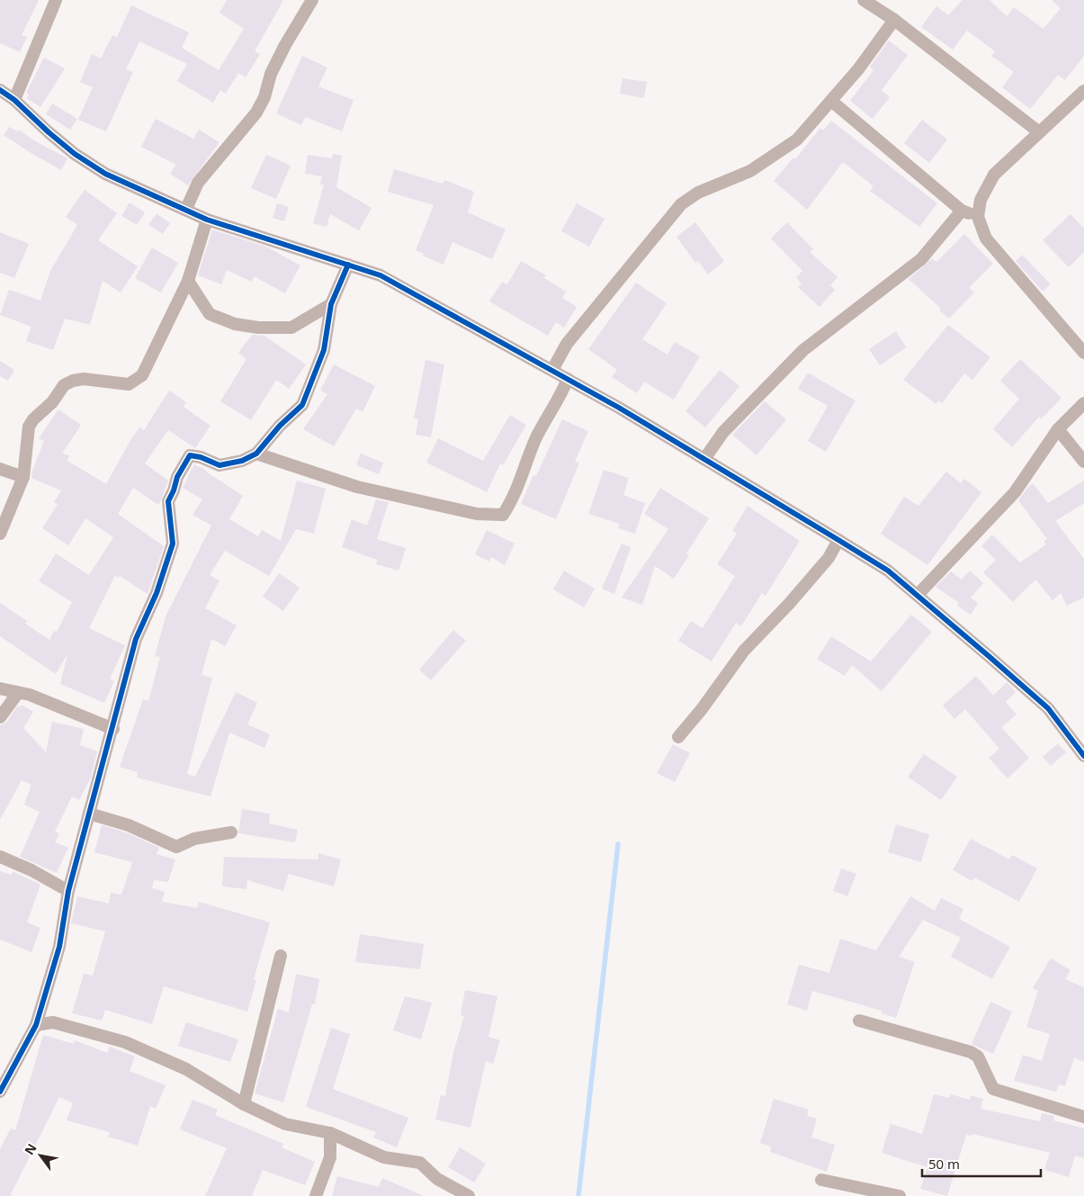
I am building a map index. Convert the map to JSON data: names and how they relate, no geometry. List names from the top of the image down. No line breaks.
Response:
{"scale_bar":"50 m","north":"top left"}
